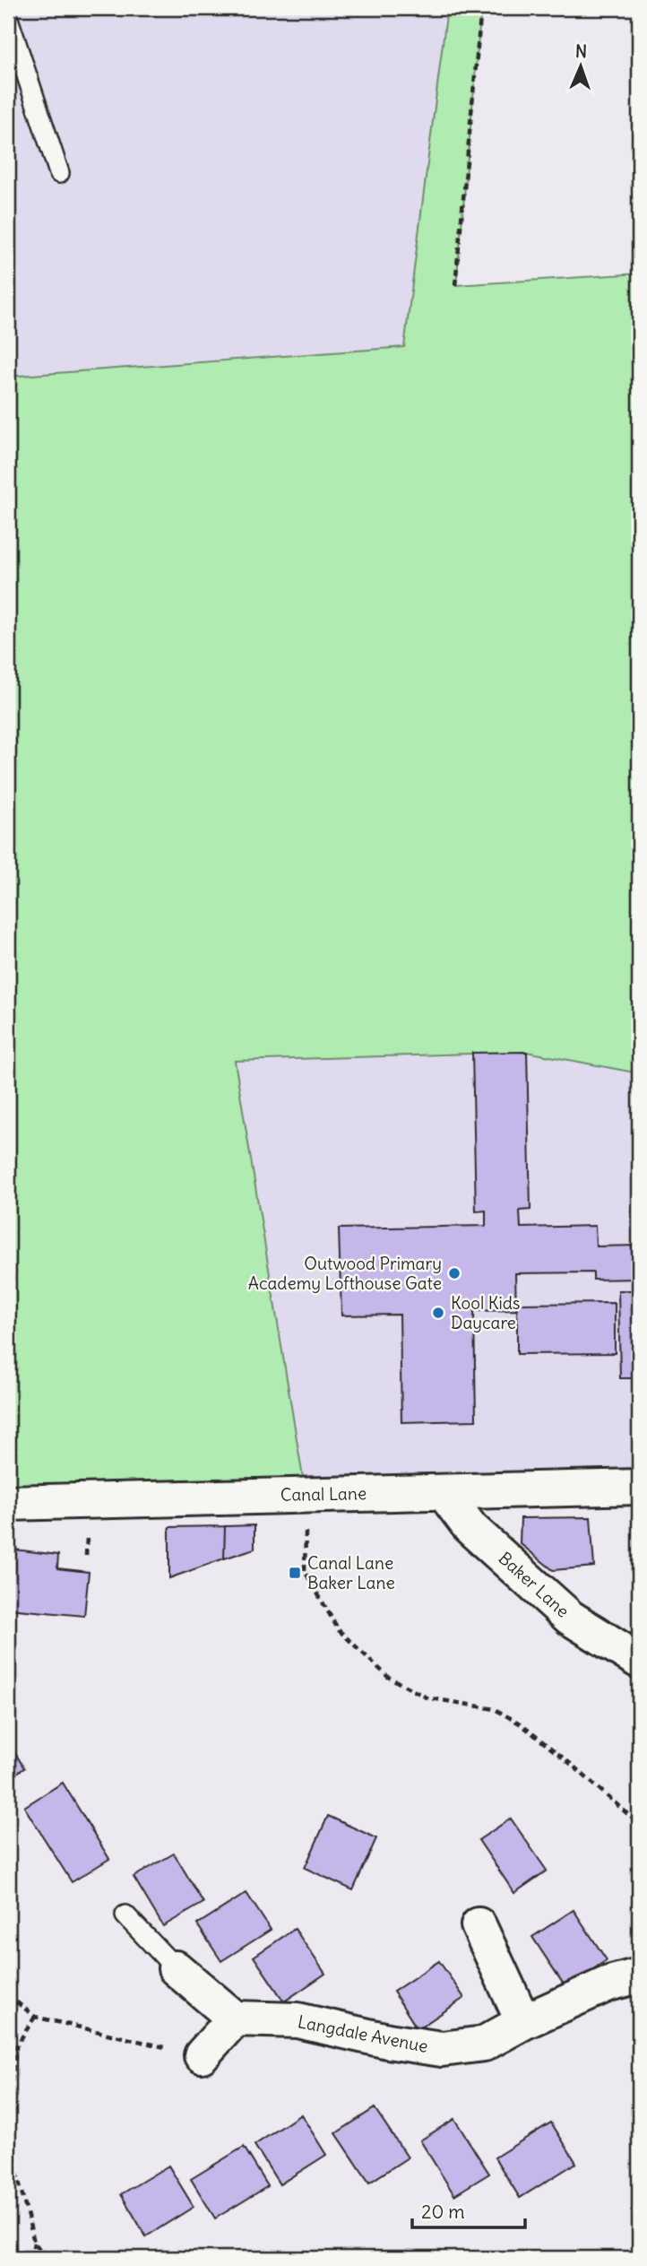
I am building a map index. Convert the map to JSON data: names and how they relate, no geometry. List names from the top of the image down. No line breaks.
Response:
{"streets":{"street":["Canal Lane","Baker Lane","Langdale Avenue"]},"crossings":[["Canal Lane","Baker Lane"]],"places":{"other":["Outwood Primary Academy Lofthouse Gate","Kool Kids Daycare"],"transit":["Canal Lane Baker Lane"]},"scale_bar":"20 m","north":"top"}
